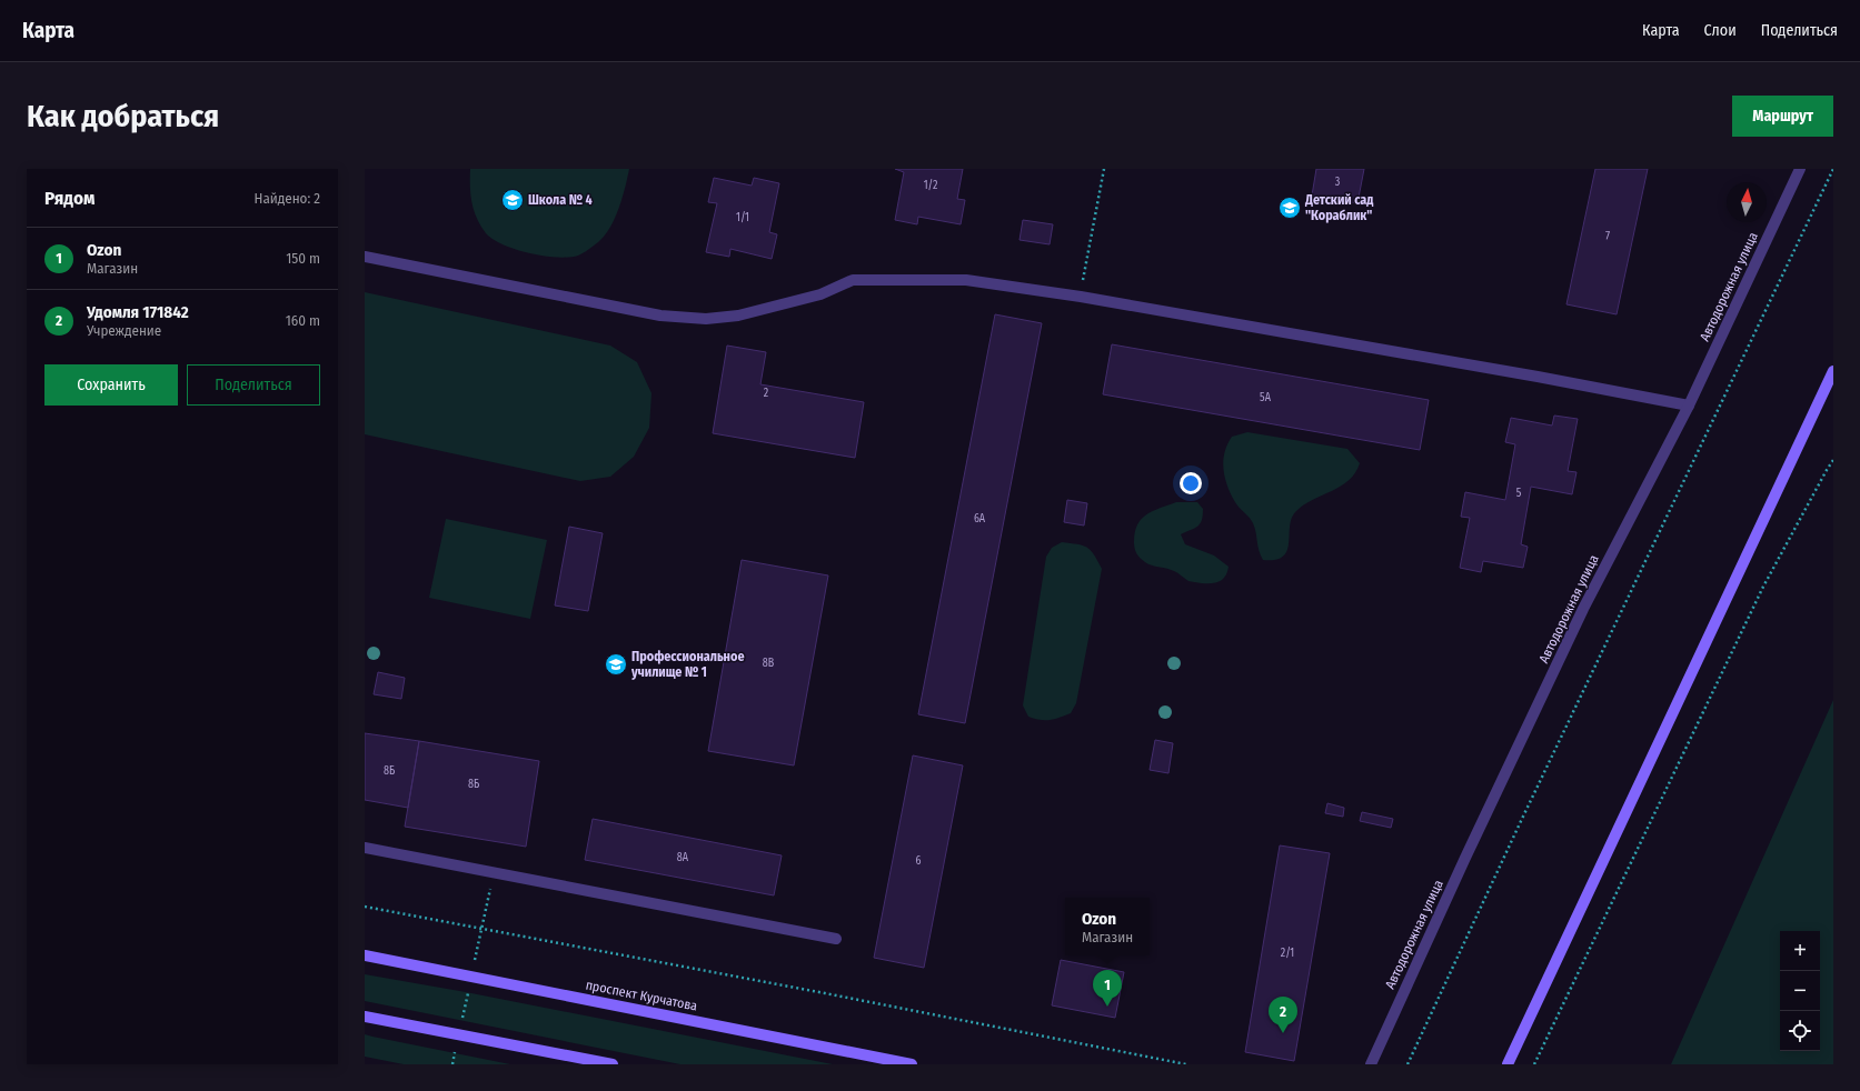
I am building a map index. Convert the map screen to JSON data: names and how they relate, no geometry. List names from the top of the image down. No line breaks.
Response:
{"streets":{"street":["Автодорожная улица","проспект Курчатова"]},"places":{"school or university":["Школа № 4","Детский сад \"Кораблик\"","Профессиональное училище № 1"]},"house_numbers":["3","1/2","1/1","7","2","5А","5","6А","8В","8Б","8Б","8А","6","2/1"],"north":"top","page":{"header":"Карта","nav":["Карта","Слои","Поделиться"],"buttons":["Маршрут",["Сохранить","Поделиться"]],"title":"Как добраться","heading":["Рядом","Найдено: 2"],"list":[{"mark":"1","name":"Ozon","note":"Магазин","value":"150 m"},{"mark":"2","name":"Удомля 171842","note":"Учреждение","value":"160 m"}],"popup":["Ozon","Магазин"],"map_buttons":["+","−"],"pins":["1","2"]}}
